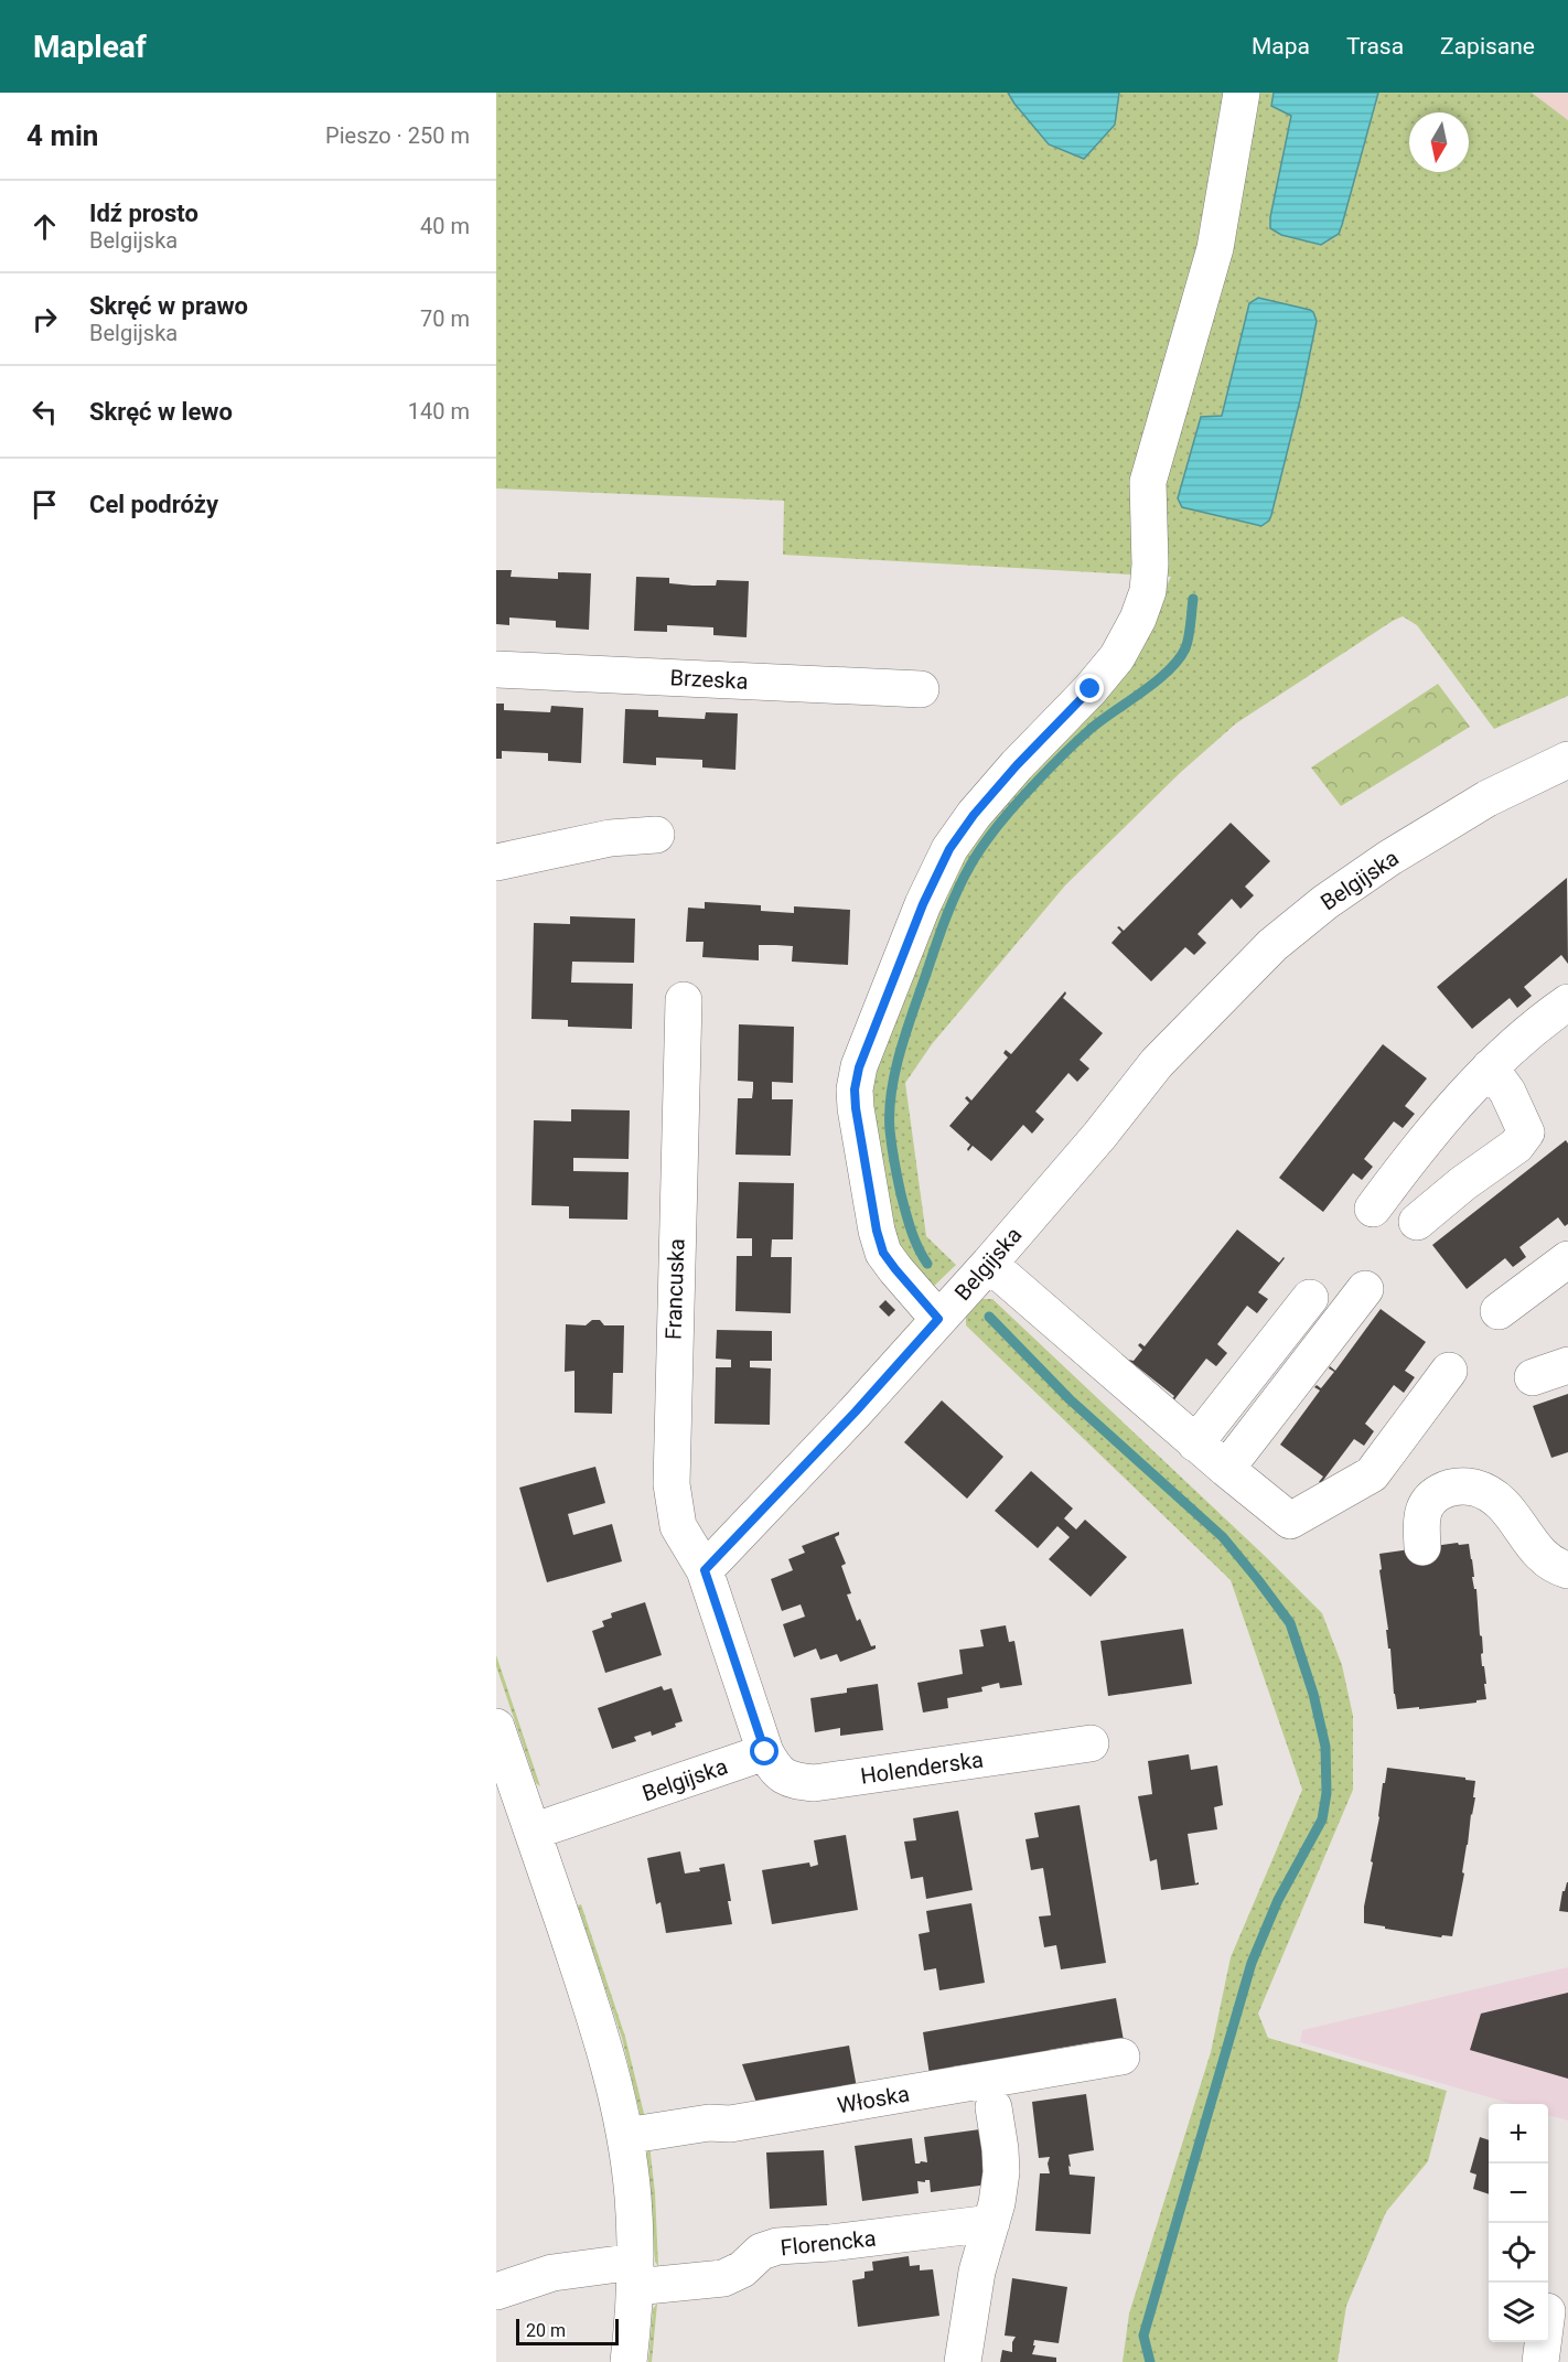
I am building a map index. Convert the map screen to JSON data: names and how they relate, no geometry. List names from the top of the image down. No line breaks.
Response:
{"streets":{"street":["Brzeska","Belgijska","Francuska","Holenderska","Włoska","Florencka"]},"crossings":[["Belgijska","Francuska"],["Belgijska","Holenderska"]],"scale_bar":"20 m","north":"bottom","page":{"header":"Mapleaf","nav":["Mapa","Trasa","Zapisane"],"heading":["4 min","Pieszo · 250 m"],"list":[["Idź prosto","Belgijska","40 m"],["Skręć w prawo","Belgijska","70 m"],["Skręć w lewo","140 m"],"Cel podróży"],"map_buttons":["+","−"],"scale":"20 m"}}
